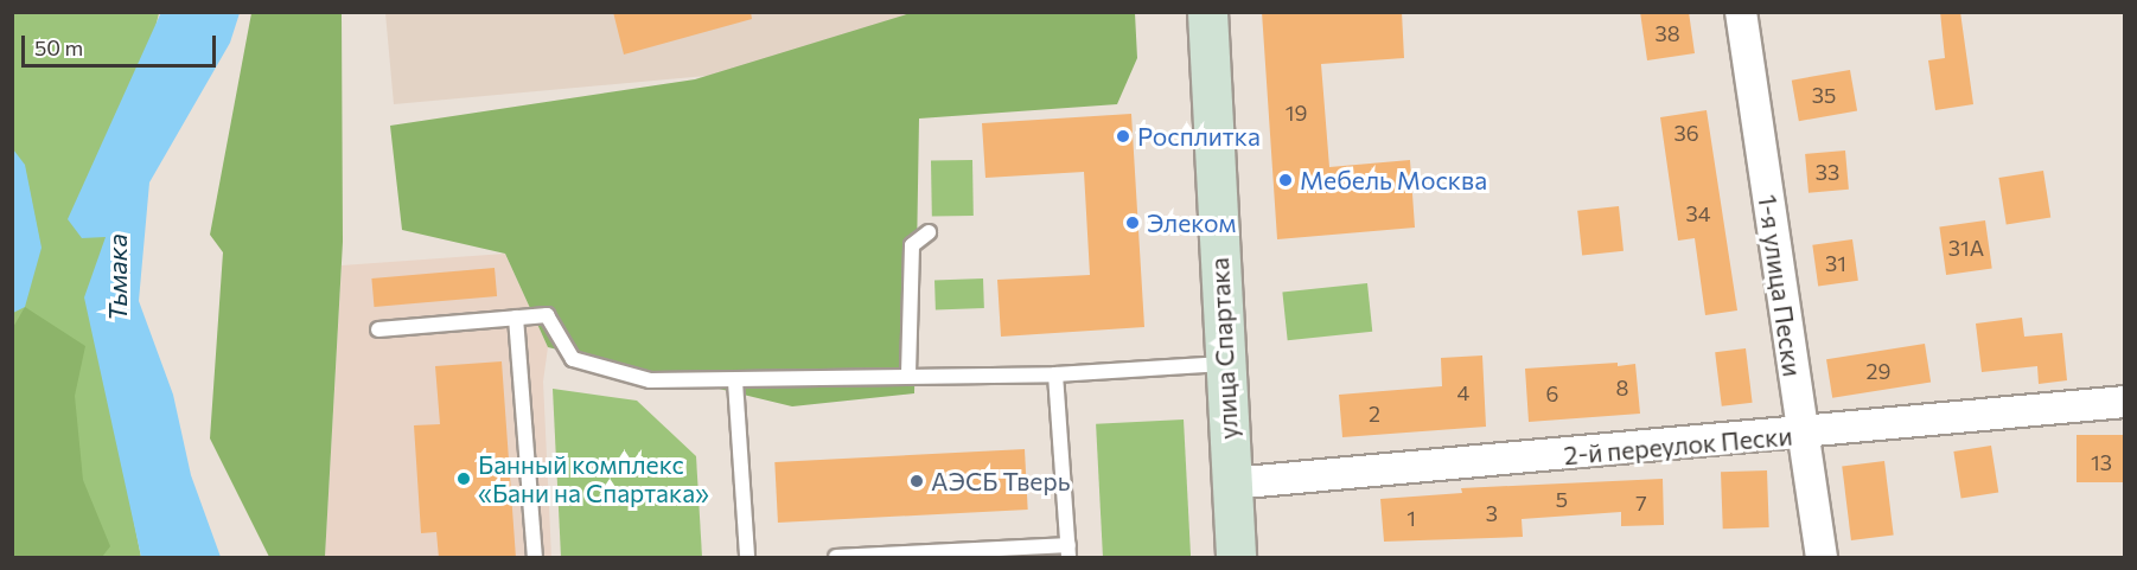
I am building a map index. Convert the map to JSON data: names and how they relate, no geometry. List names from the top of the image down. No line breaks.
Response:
{"streets":{"main road":["улица Спартака"],"street":["1-я улица Пески","2-й переулок Пески"]},"crossings":[["1-я улица Пески","2-й переулок Пески"],["улица Спартака","2-й переулок Пески"]],"water":["Тьмака"],"places":["Росплитка","Мебель Москва","Элеком","Банный комплекс «Бани на Спартака»","АЭСБ Тверь"],"house_numbers":["38","35","19","36","33","34","31А","31","29","8","4","6","2","13","5","7","3","1"],"scale_bar":"50 m"}
